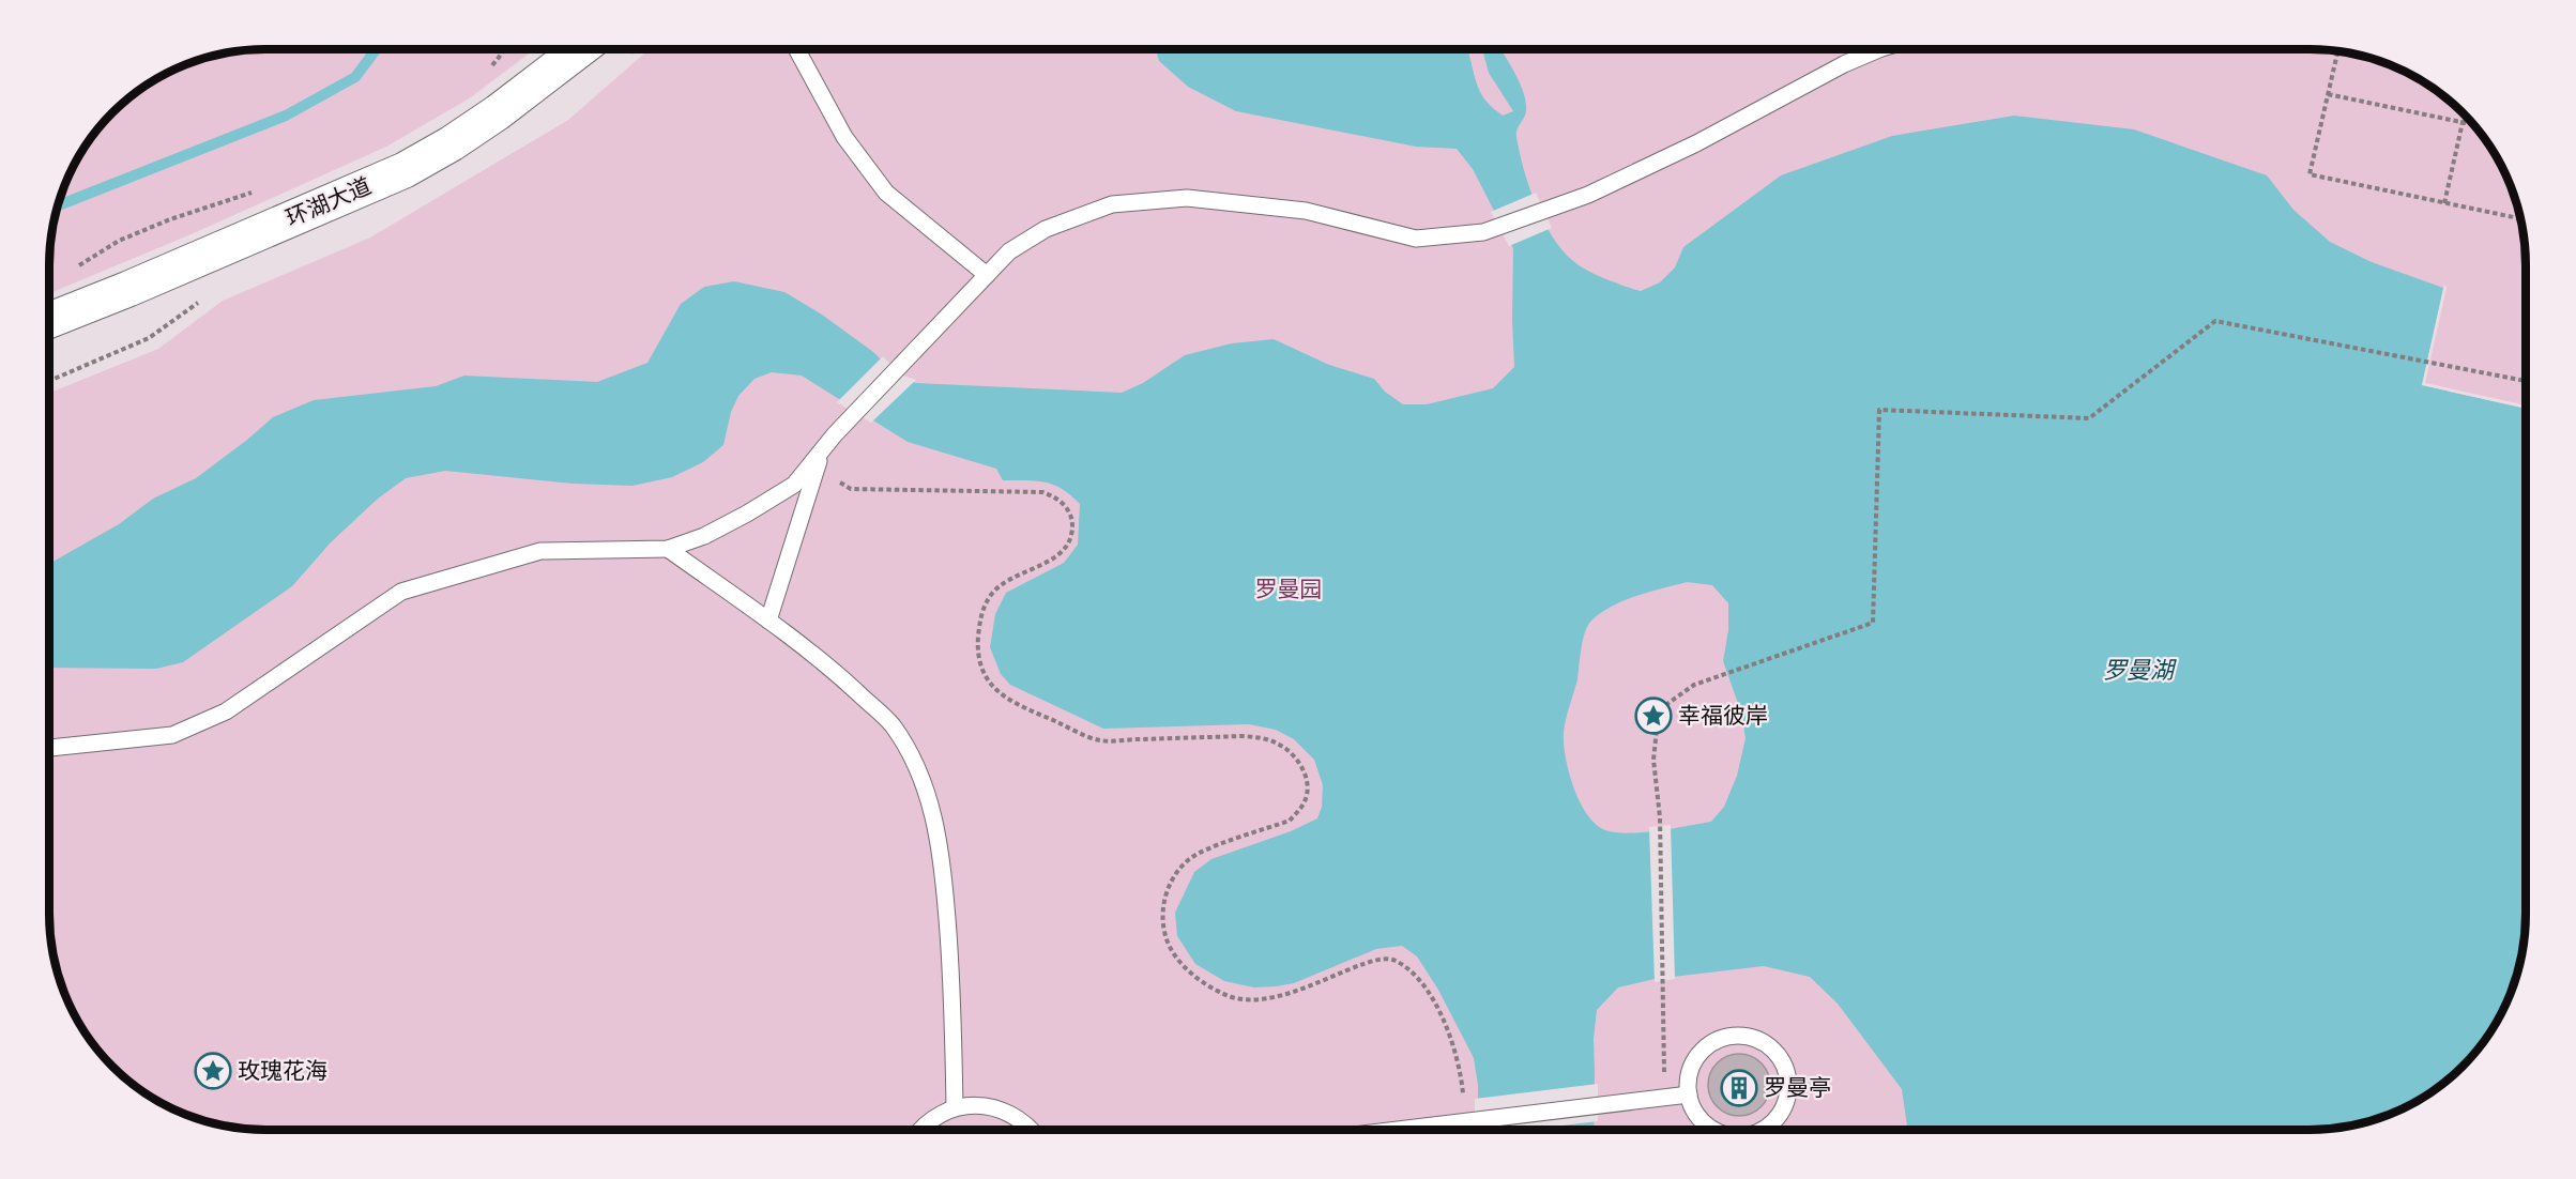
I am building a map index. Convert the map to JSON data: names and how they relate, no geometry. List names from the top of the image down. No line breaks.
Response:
{"streets":{"street":["环湖大道"]},"water":["罗曼湖"],"parks":["罗曼园"],"places":{"place":["幸福彼岸","玫瑰花海"],"building":["罗曼亭"]}}
